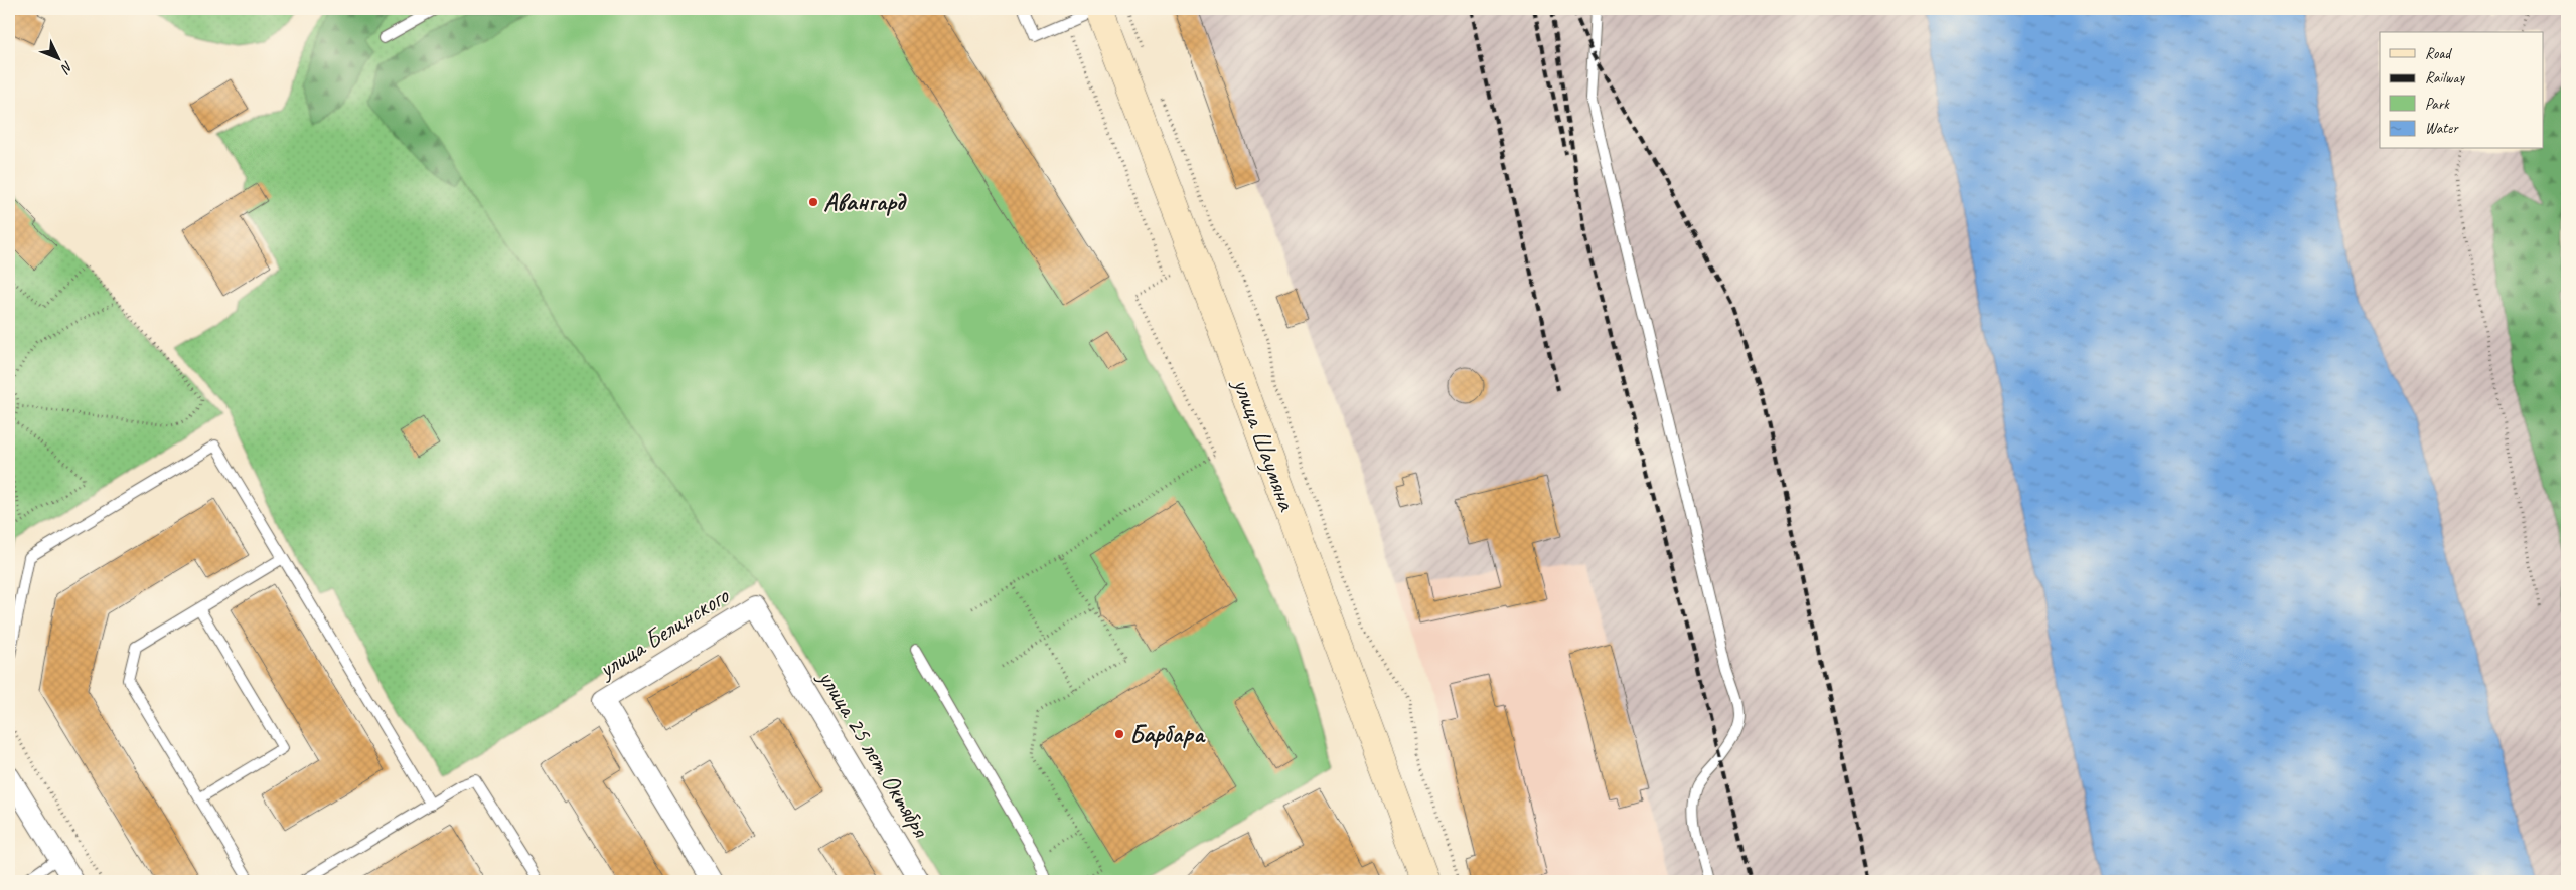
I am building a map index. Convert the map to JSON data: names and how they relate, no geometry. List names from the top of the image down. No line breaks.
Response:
{"streets":{"main road":["улица Шаумяна"],"street":["улица Белинского","улица 25 лет Октября"]},"crossings":[["улица Белинского","улица 25 лет Октября"]],"places":["Авангард","Барбара"],"legend":["Road","Railway","Park","Water"],"north":"bottom right"}
